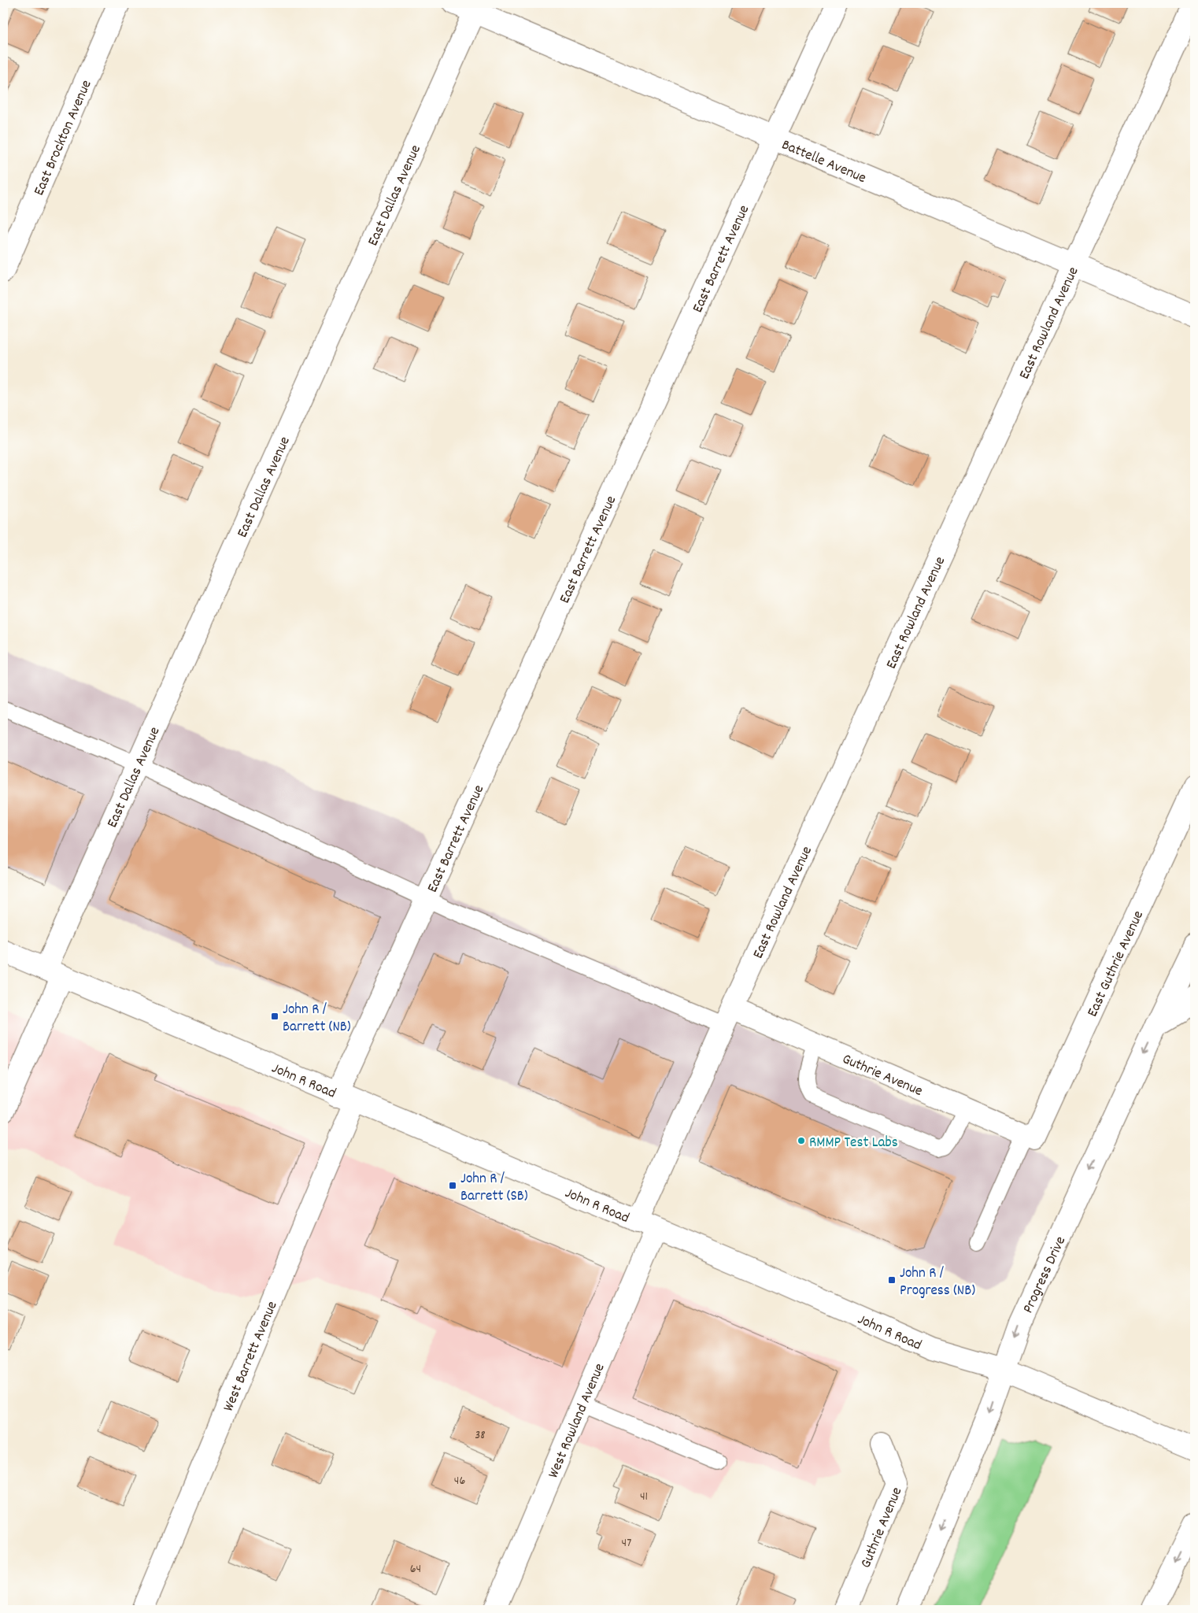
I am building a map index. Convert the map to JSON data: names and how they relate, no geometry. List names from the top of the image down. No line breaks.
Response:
{"streets":{"main road":["East Brockton Avenue","Battelle Avenue","East Dallas Avenue","East Barrett Avenue","East Rowland Avenue","East Guthrie Avenue","Guthrie Avenue","John R Road","Progress Drive","West Barrett Avenue","West Rowland Avenue"]},"crossings":[["Battelle Avenue","East Dallas Avenue"],["Battelle Avenue","East Barrett Avenue"],["Battelle Avenue","East Rowland Avenue"],["East Dallas Avenue","John R Road"],["East Barrett Avenue","John R Road"],["East Barrett Avenue","West Barrett Avenue"],["East Rowland Avenue","Guthrie Avenue"],["East Rowland Avenue","John R Road"],["East Rowland Avenue","West Rowland Avenue"],["East Guthrie Avenue","Guthrie Avenue"],["John R Road","Progress Drive"],["John R Road","West Barrett Avenue"],["John R Road","West Rowland Avenue"]],"one_way":["Progress Drive"],"places":{"transit":["John R / Barrett (NB)","John R / Barrett (SB)","John R / Progress (NB)"],"other":["RMMP Test Labs"]},"house_numbers":["38","46","41","47","64"]}
